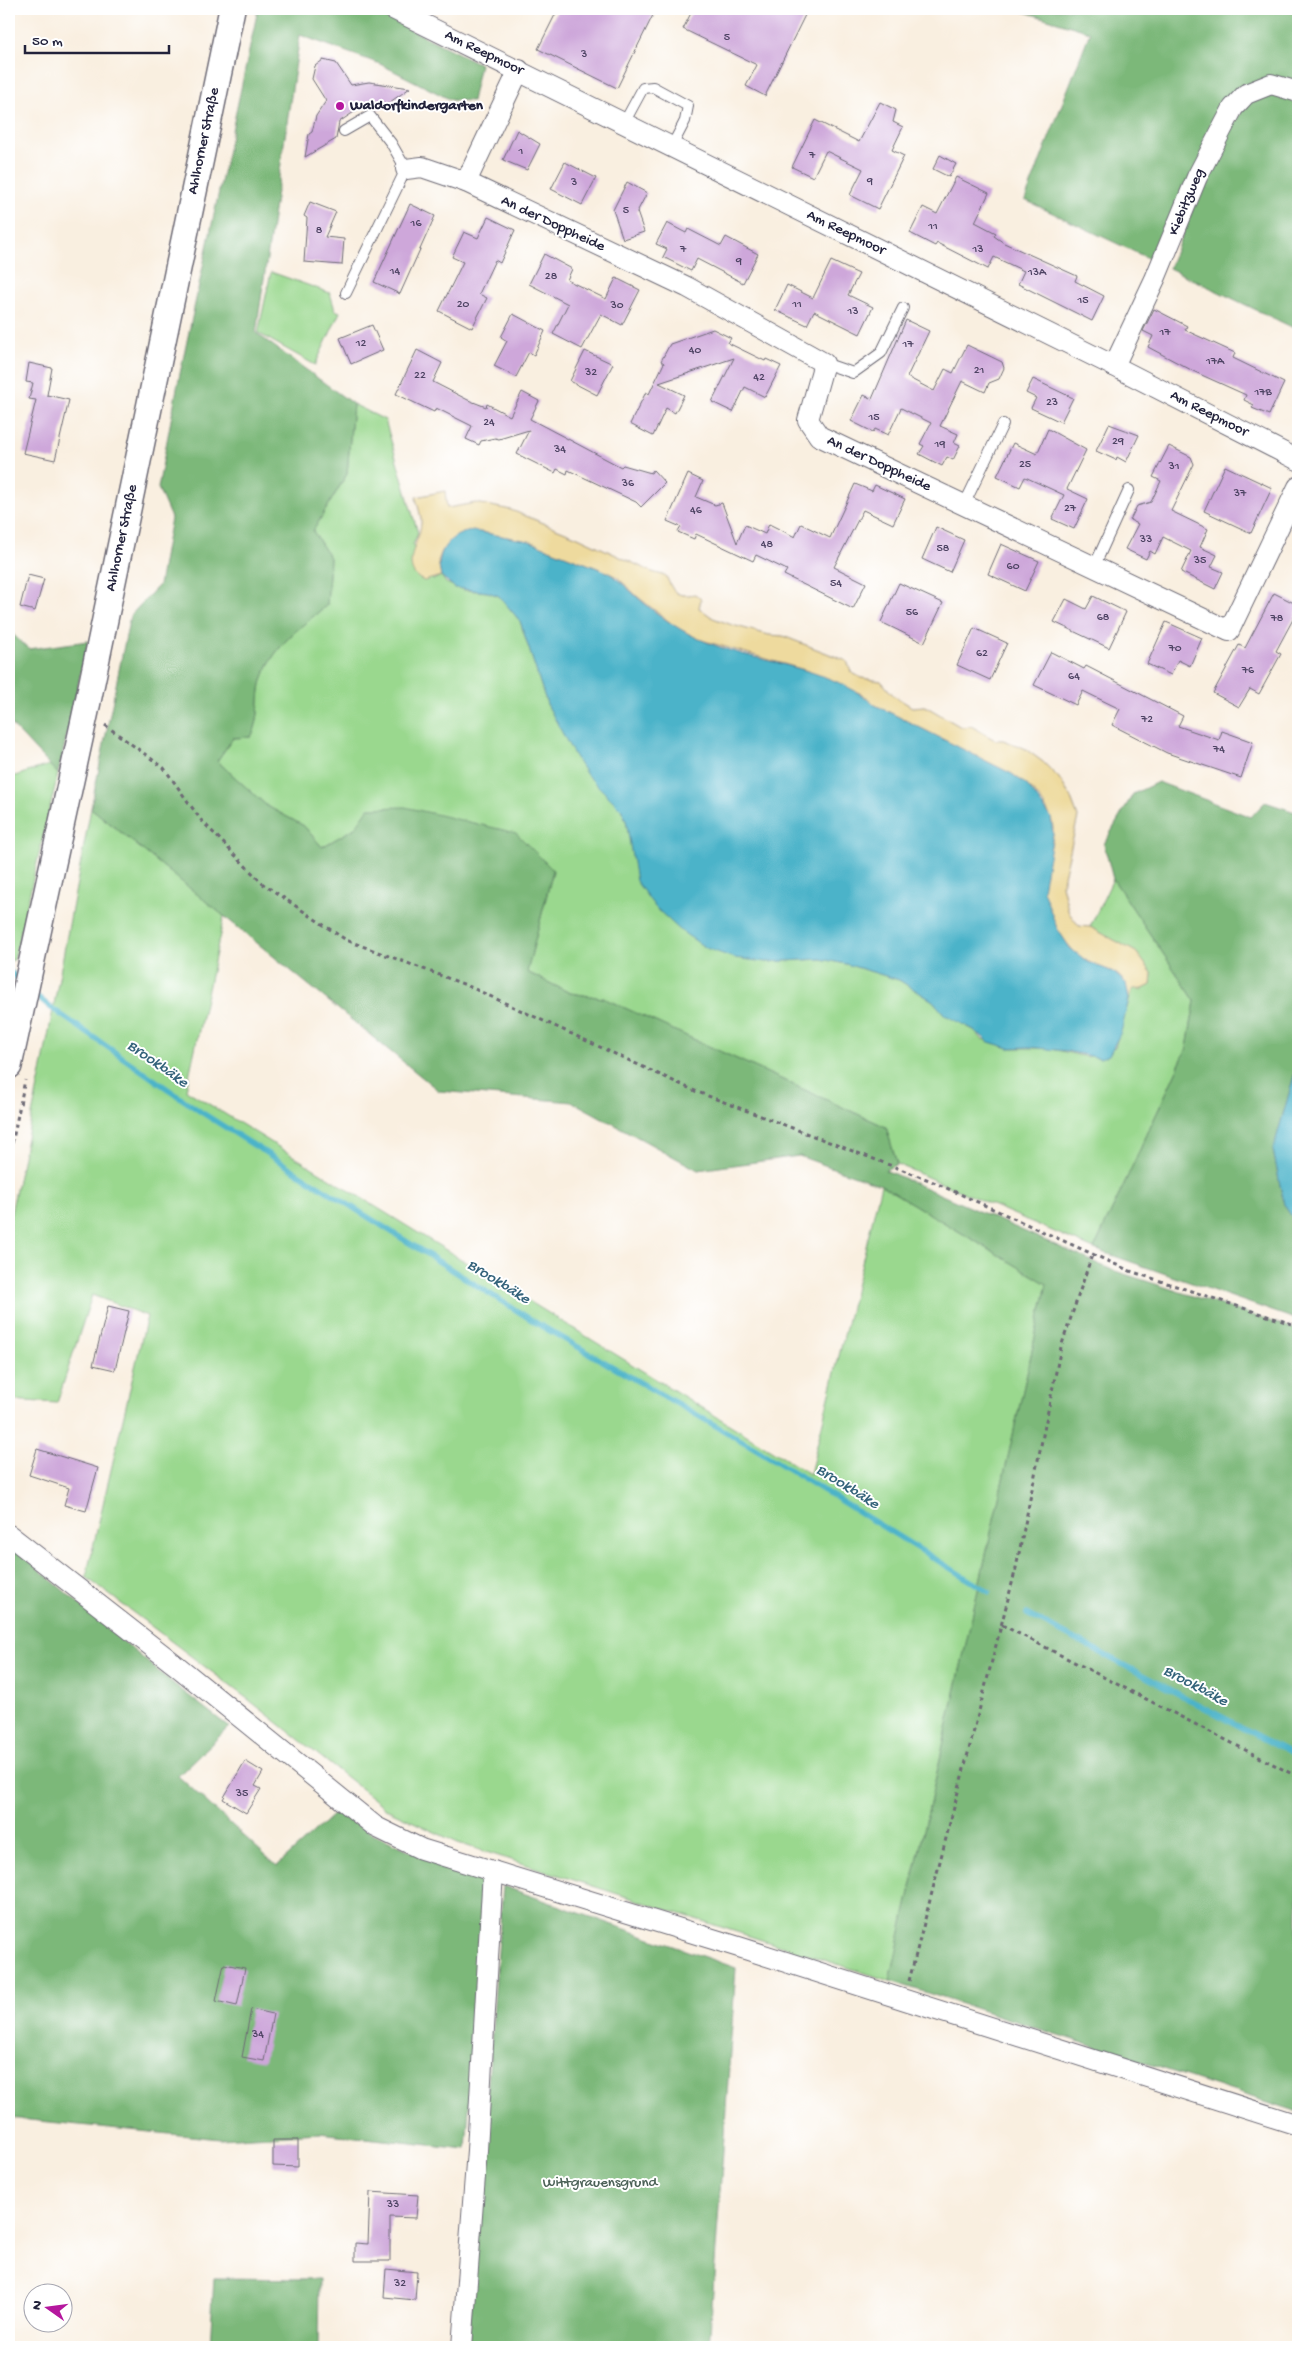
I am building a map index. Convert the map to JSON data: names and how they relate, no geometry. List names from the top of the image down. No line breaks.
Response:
{"streets":{"street":["Am Reepmoor","Ahlhorner Straße","Kiebitzweg","An der Doppheide"]},"crossings":[["Am Reepmoor","Kiebitzweg"]],"water":["Brookbäke"],"parks":["Wittgrauensgrund"],"places":["Waldorfkindergarten"],"house_numbers":["5","3","1","7","9","3","5","16","11","8","7","13","9","14","13A","28","15","20","11","30","13","17","12","17","40","17A","21","32","22","42","17B","23","15","24","29","19","34","25","31","36","37","27","46","33","48","58","35","60","54","56","68","78","70","62","76","64","72","74","35","34","33","32"],"scale_bar":"50 m","north":"left"}
